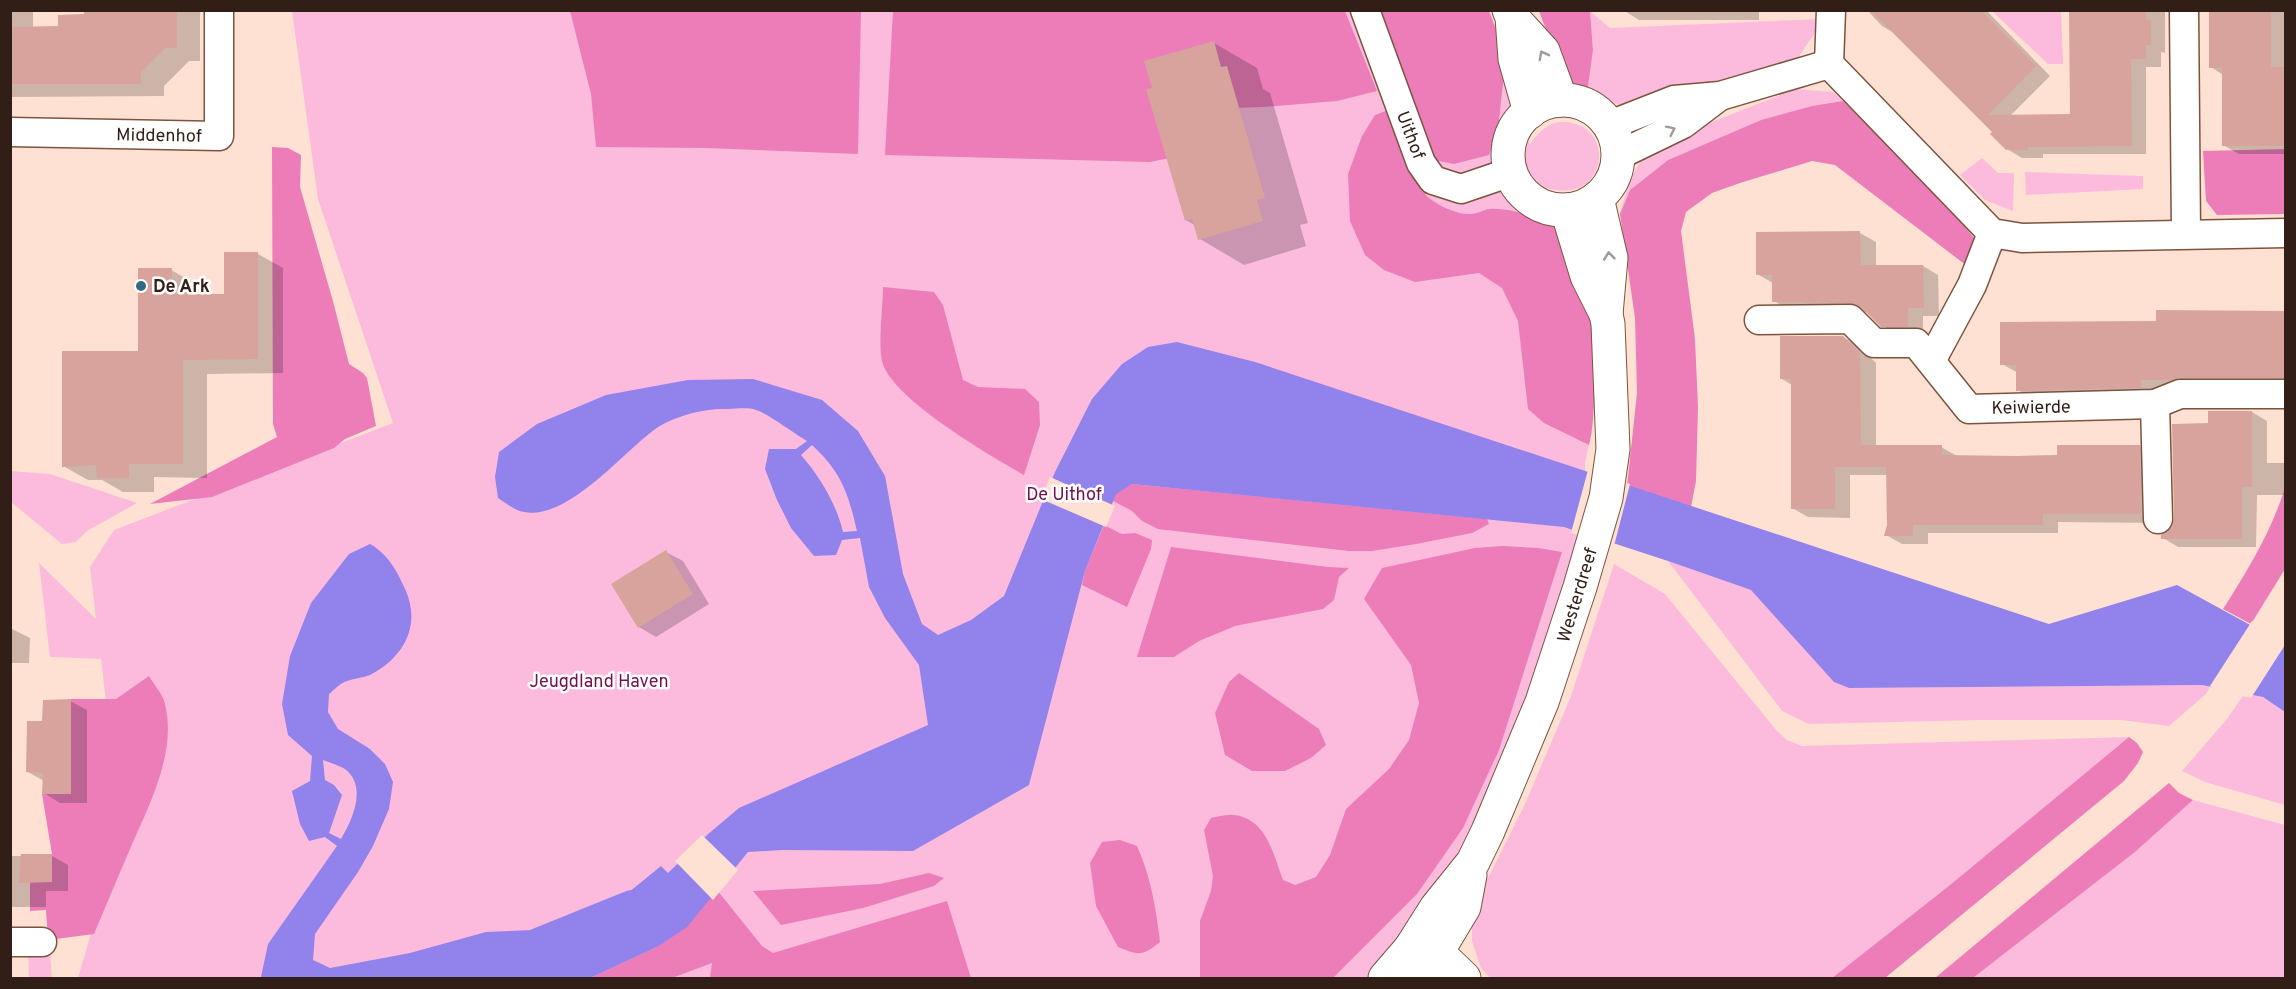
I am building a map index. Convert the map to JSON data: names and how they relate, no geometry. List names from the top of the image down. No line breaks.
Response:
{"streets":{"main road":["Westerdreef"],"street":["Middenhof","Uithof","Keiwierde"]},"crossings":[["Uithof","Westerdreef"]],"parks":["De Uithof","Jeugdland Haven"],"places":["De Ark"]}
